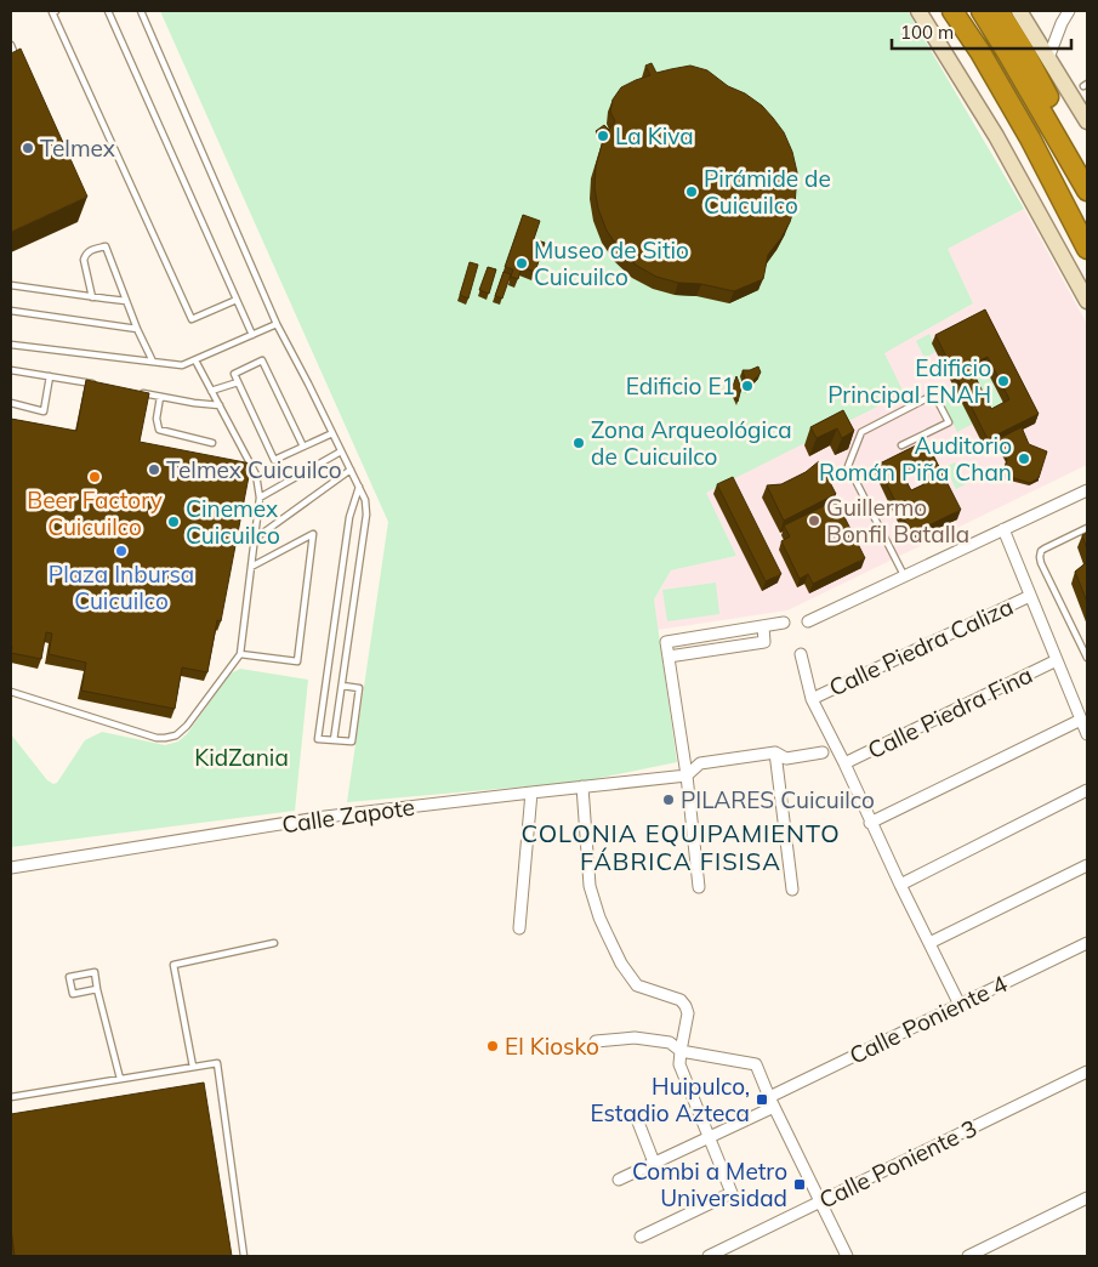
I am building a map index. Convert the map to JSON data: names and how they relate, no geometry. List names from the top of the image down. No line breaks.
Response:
{"streets":{"street":["Calle Piedra Caliza","Calle Piedra Fina","Calle Zapote","Calle Poniente 4","Calle Poniente 3"]},"districts":["COLONIA EQUIPAMIENTO FÁBRICA FISISA"],"parks":["KidZania"],"places":{"other":["La Kiva","Telmex","Pirámide de Cuicuilco","Museo de Sitio Cuicuilco","Edificio Principal ENAH","Edificio E1","Zona Arqueológica de Cuicuilco","Auditorio Román Piña Chan","Telmex Cuicuilco","Beer Factory Cuicuilco","Guillermo Bonfil Batalla","Cinemex Cuicuilco","Plaza Inbursa Cuicuilco","PILARES Cuicuilco","El Kiosko"],"transit":["Huipulco, Estadio Azteca","Combi a Metro Universidad"]},"scale_bar":"100 m"}
